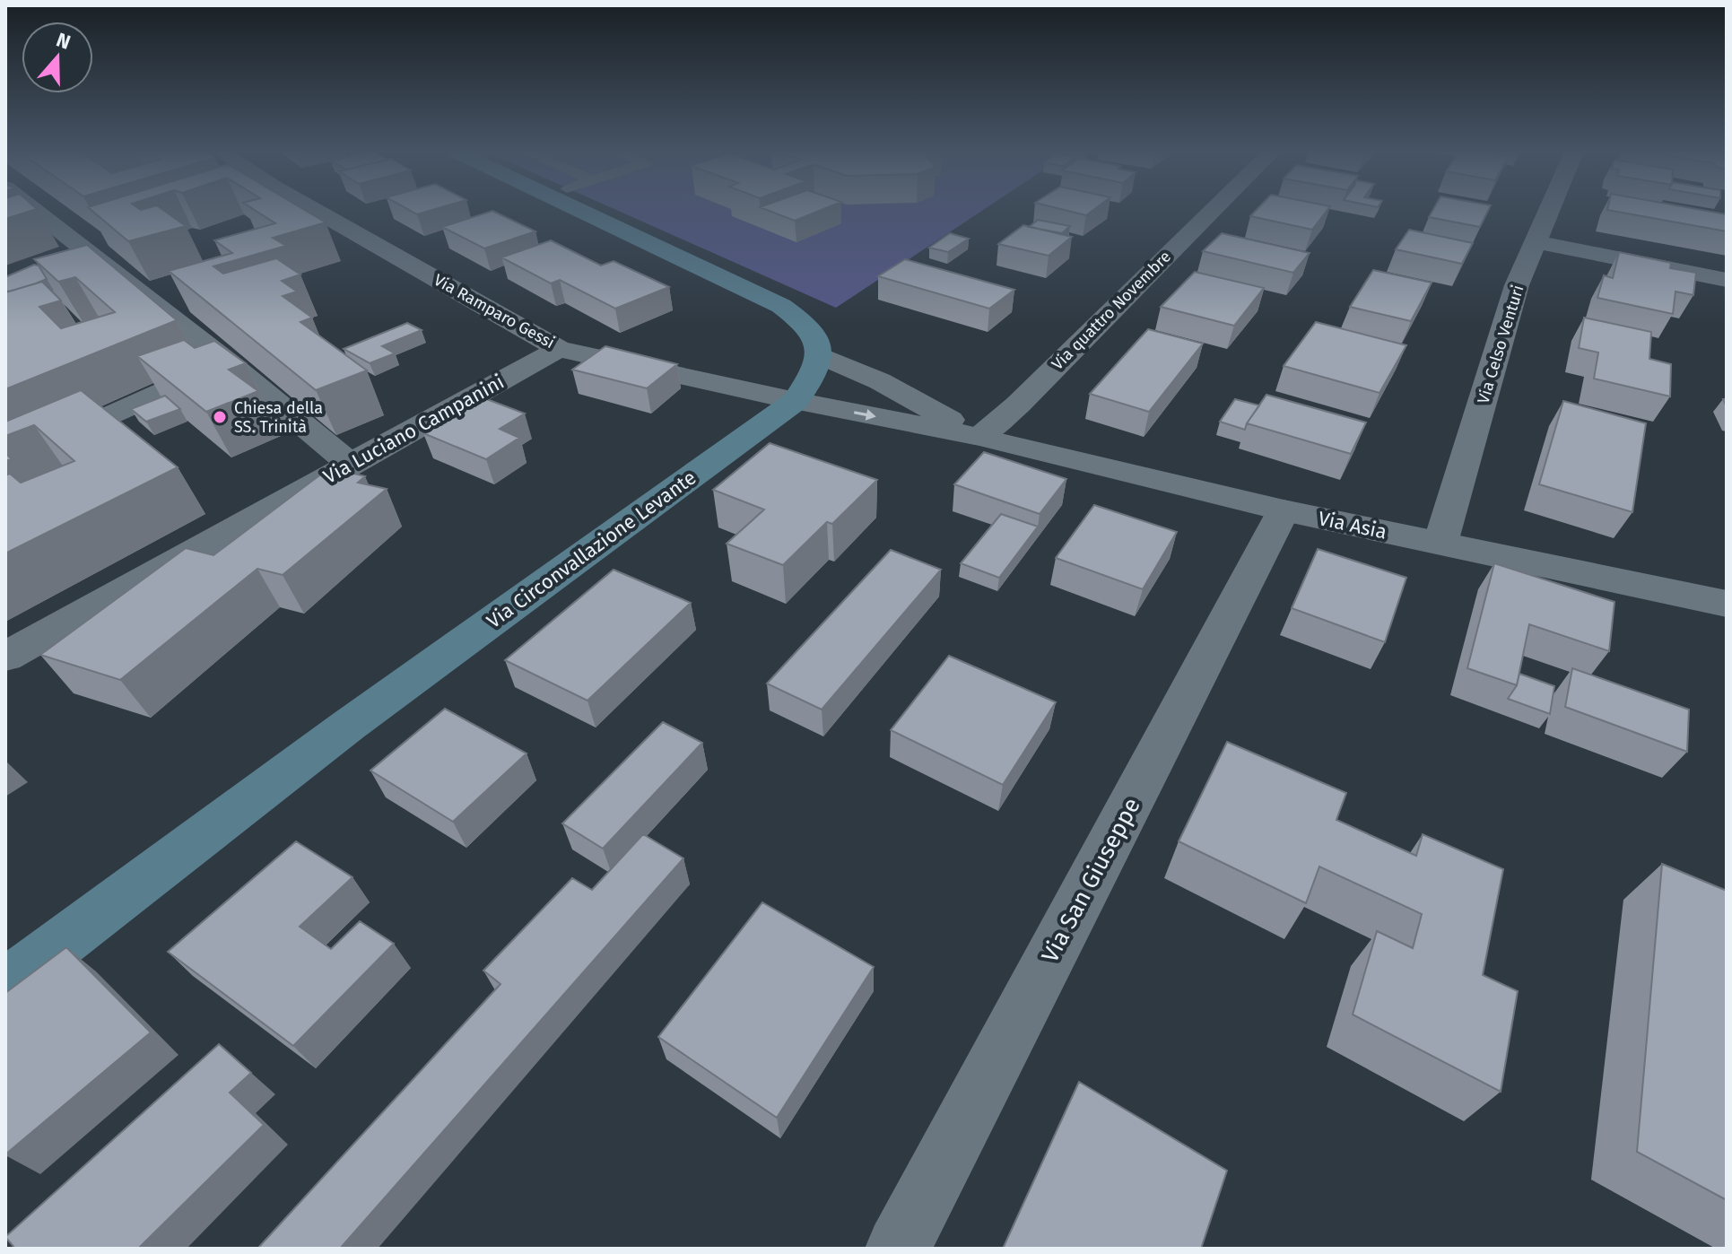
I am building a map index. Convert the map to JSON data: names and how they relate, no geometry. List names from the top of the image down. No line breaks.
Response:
{"streets":{"main road":["Via Circonvallazione Levante"],"street":["Via quattro Novembre","Via Ramparo Gessi","Via Celso Venturi","Via Luciano Campanini","Via Asia","Via San Giuseppe"]},"crossings":[["Via quattro Novembre","Via Asia"],["Via Ramparo Gessi","Via Luciano Campanini"],["Via Ramparo Gessi","Via Asia"],["Via Ramparo Gessi","Via Circonvallazione Levante"],["Via Celso Venturi","Via Asia"],["Via Asia","Via Circonvallazione Levante"],["Via Asia","Via San Giuseppe"]],"places":["Chiesa della SS. Trinità"],"north":"top"}
